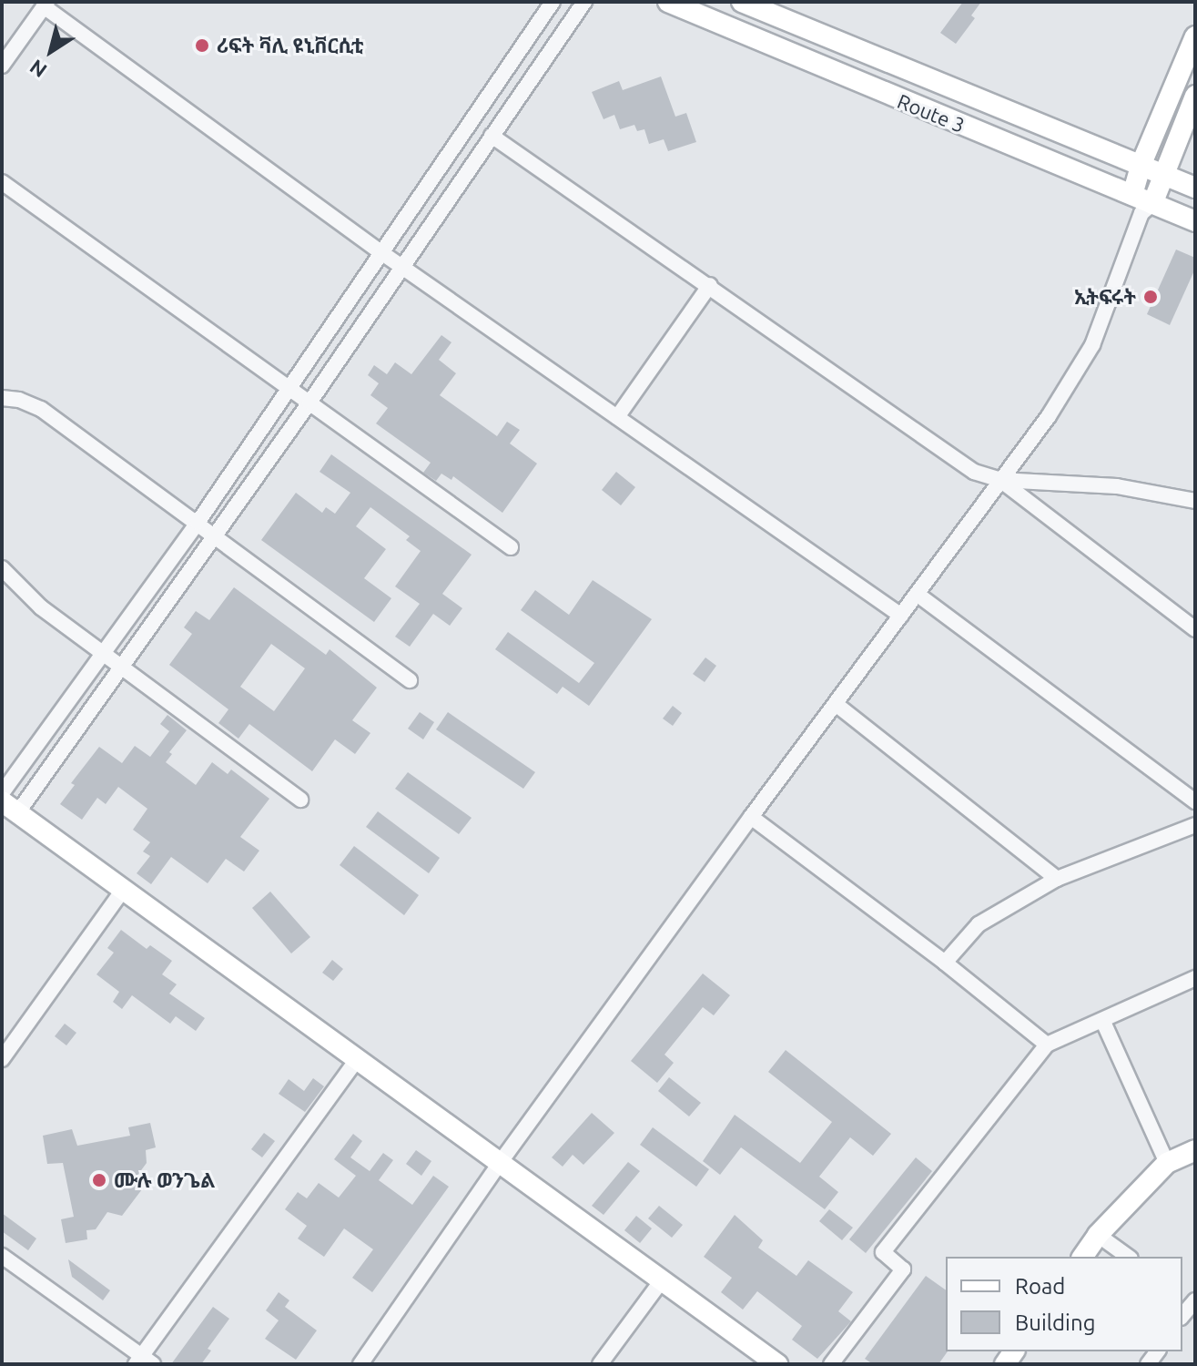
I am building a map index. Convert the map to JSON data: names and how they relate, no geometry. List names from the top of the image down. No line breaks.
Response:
{"streets":{"main road":["Route 3"]},"places":["ሪፍት ቫሊ ዩኒቨርሲቲ","ኢትፍሩት","ሙሉ ወንጌል"],"legend":["Road","Building"],"north":"bottom left"}
